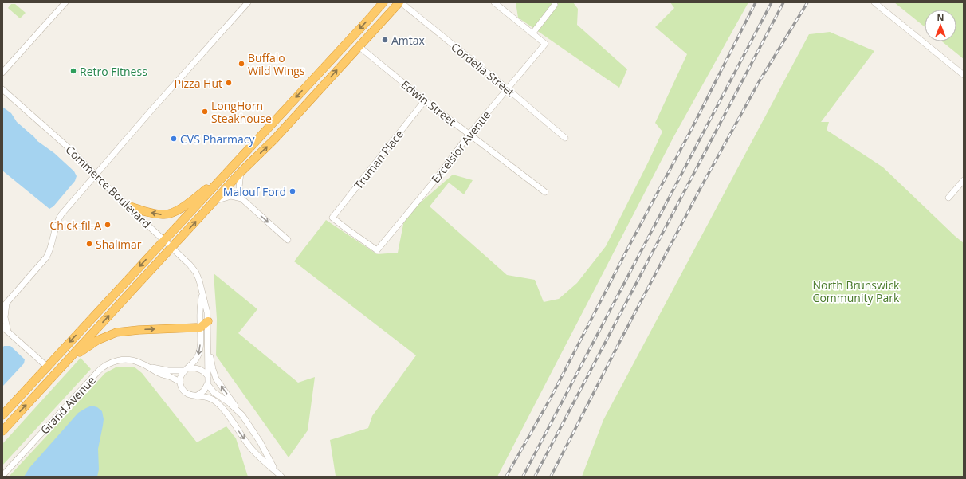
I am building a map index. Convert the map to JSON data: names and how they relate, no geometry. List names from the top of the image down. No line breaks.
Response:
{"streets":{"street":["Cordelia Street","Edwin Street","Excelsior Avenue","Truman Place","Commerce Boulevard","Grand Avenue"]},"crossings":[["Cordelia Street","Excelsior Avenue"],["Edwin Street","Excelsior Avenue"],["Edwin Street","Truman Place"],["Excelsior Avenue","Truman Place"],["Commerce Boulevard","Grand Avenue"]],"parks":["North Brunswick Community Park"],"places":["Amtax","Buffalo Wild Wings","Retro Fitness","Pizza Hut","LongHorn Steakhouse","CVS Pharmacy","Malouf Ford","Chick-fil-A","Shalimar"],"north":"top"}
